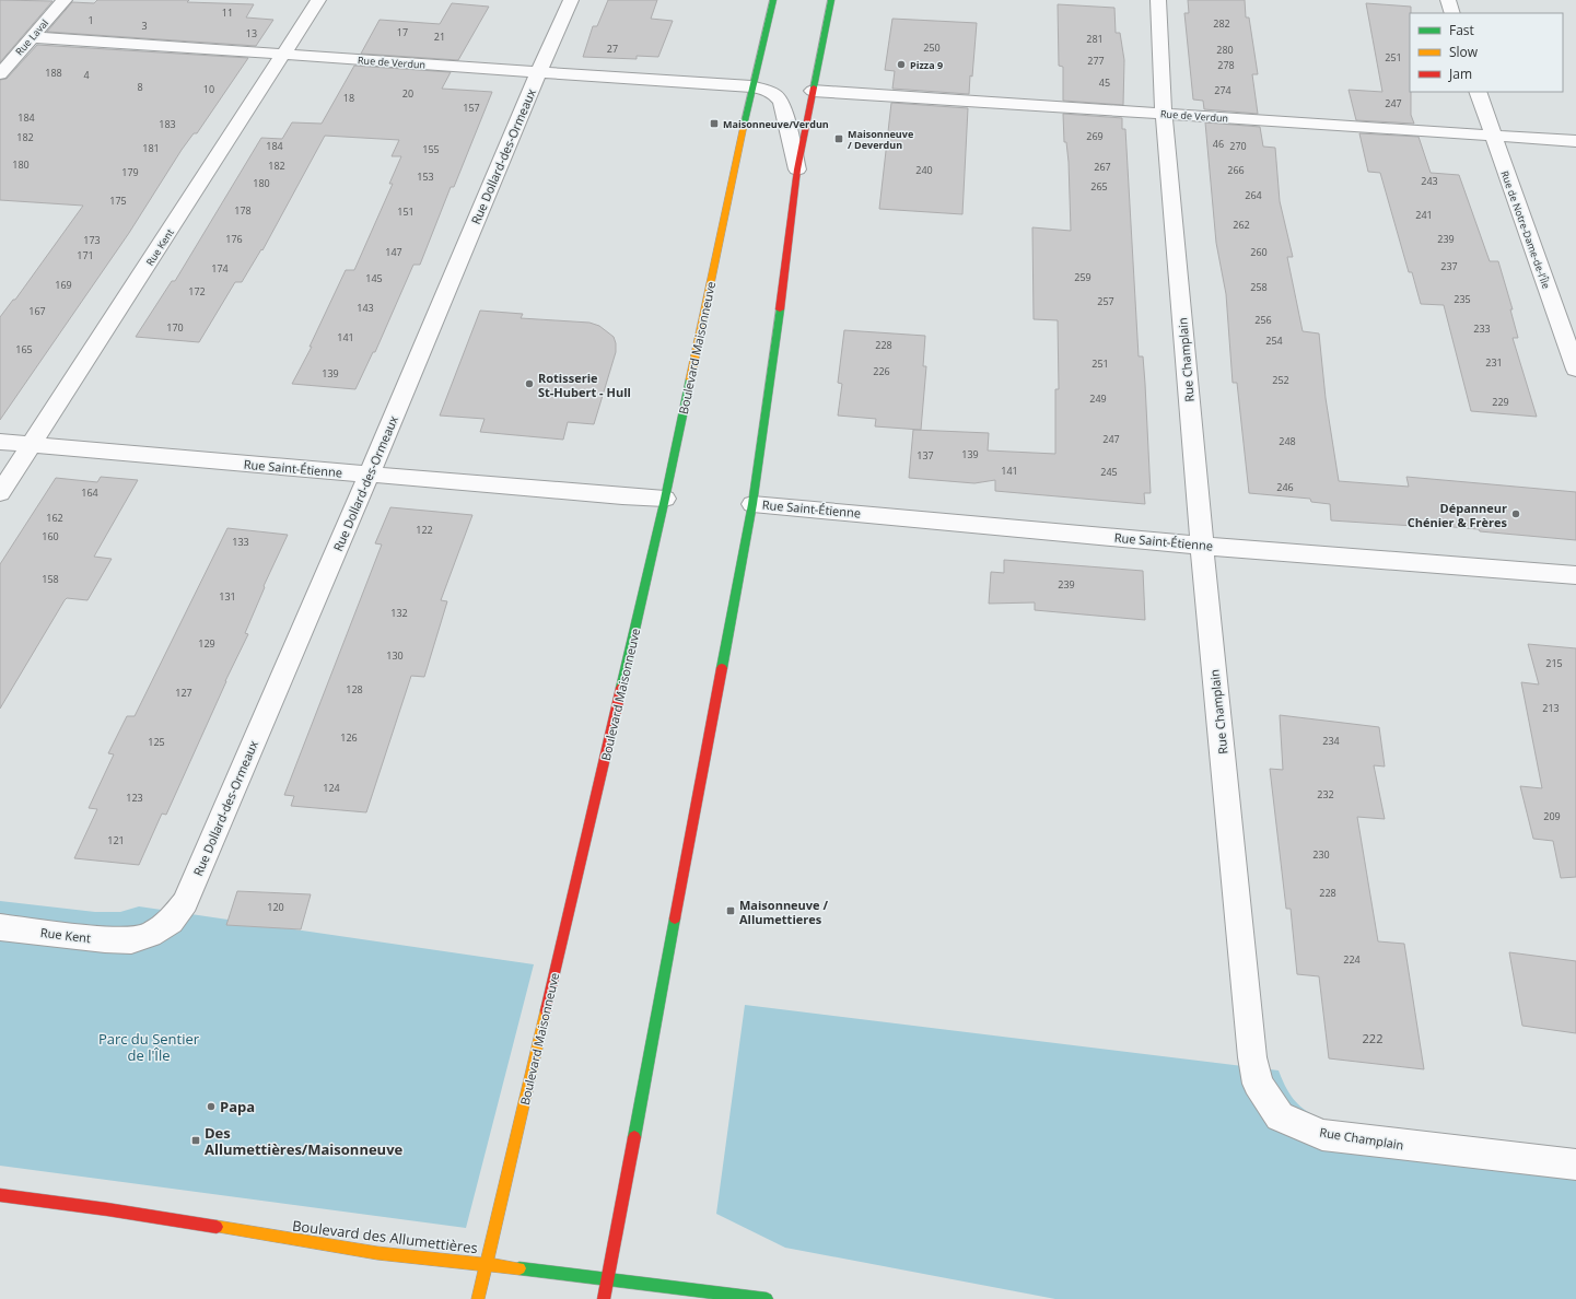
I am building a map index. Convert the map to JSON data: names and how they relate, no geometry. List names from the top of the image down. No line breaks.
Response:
{"streets":{"main road":["Boulevard Maisonneuve","Boulevard des Allumettières"],"street":["Rue Laval","Rue de Verdun","Rue Dollard-des-Ormeaux","Rue de Notre-Dame-de-l'Île","Rue Kent","Rue Champlain","Rue Saint-Étienne"]},"crossings":[["Rue Laval","Rue de Verdun"],["Rue de Verdun","Rue Dollard-des-Ormeaux"],["Rue de Verdun","Rue de Notre-Dame-de-l'Île"],["Rue de Verdun","Rue Kent"],["Rue de Verdun","Boulevard Maisonneuve"],["Rue de Verdun","Rue Champlain"],["Rue Dollard-des-Ormeaux","Rue Kent"],["Rue Dollard-des-Ormeaux","Rue Saint-Étienne"],["Rue Kent","Rue Saint-Étienne"],["Boulevard Maisonneuve","Rue Saint-Étienne"],["Boulevard Maisonneuve","Boulevard des Allumettières"],["Rue Champlain","Rue Saint-Étienne"]],"parks":["Parc du Sentier de l'Île"],"places":{"other":["Pizza 9","Rotisserie St-Hubert - Hull","Dépanneur Chénier & Frères","Papa"],"transit":["Maisonneuve/Verdun","Maisonneuve / Deverdun","Maisonneuve / Allumettieres","Des Allumettières/Maisonneuve"]},"house_numbers":["11","1","282","3","17","13","21","281","250","27","280","251","277","278","188","4","45","8","10","274","20","18","247","157","184","183","269","182","46","184","270","181","155","180","182","267","240","266","179","153","243","180","265","264","175","178","151","241","262","176","239","173","147","260","171","237","174","259","145","169","258","172","235","257","143","167","256","170","233","141","254","228","165","231","251","226","139","252","249","229","247","248","139","137","141","245","246","164","162","122","160","133","158","239","131","132","129","130","215","128","127","213","126","234","125","124","232","123","209","121","230","228","120","224","222"],"legend":["Fast","Slow","Jam"]}
